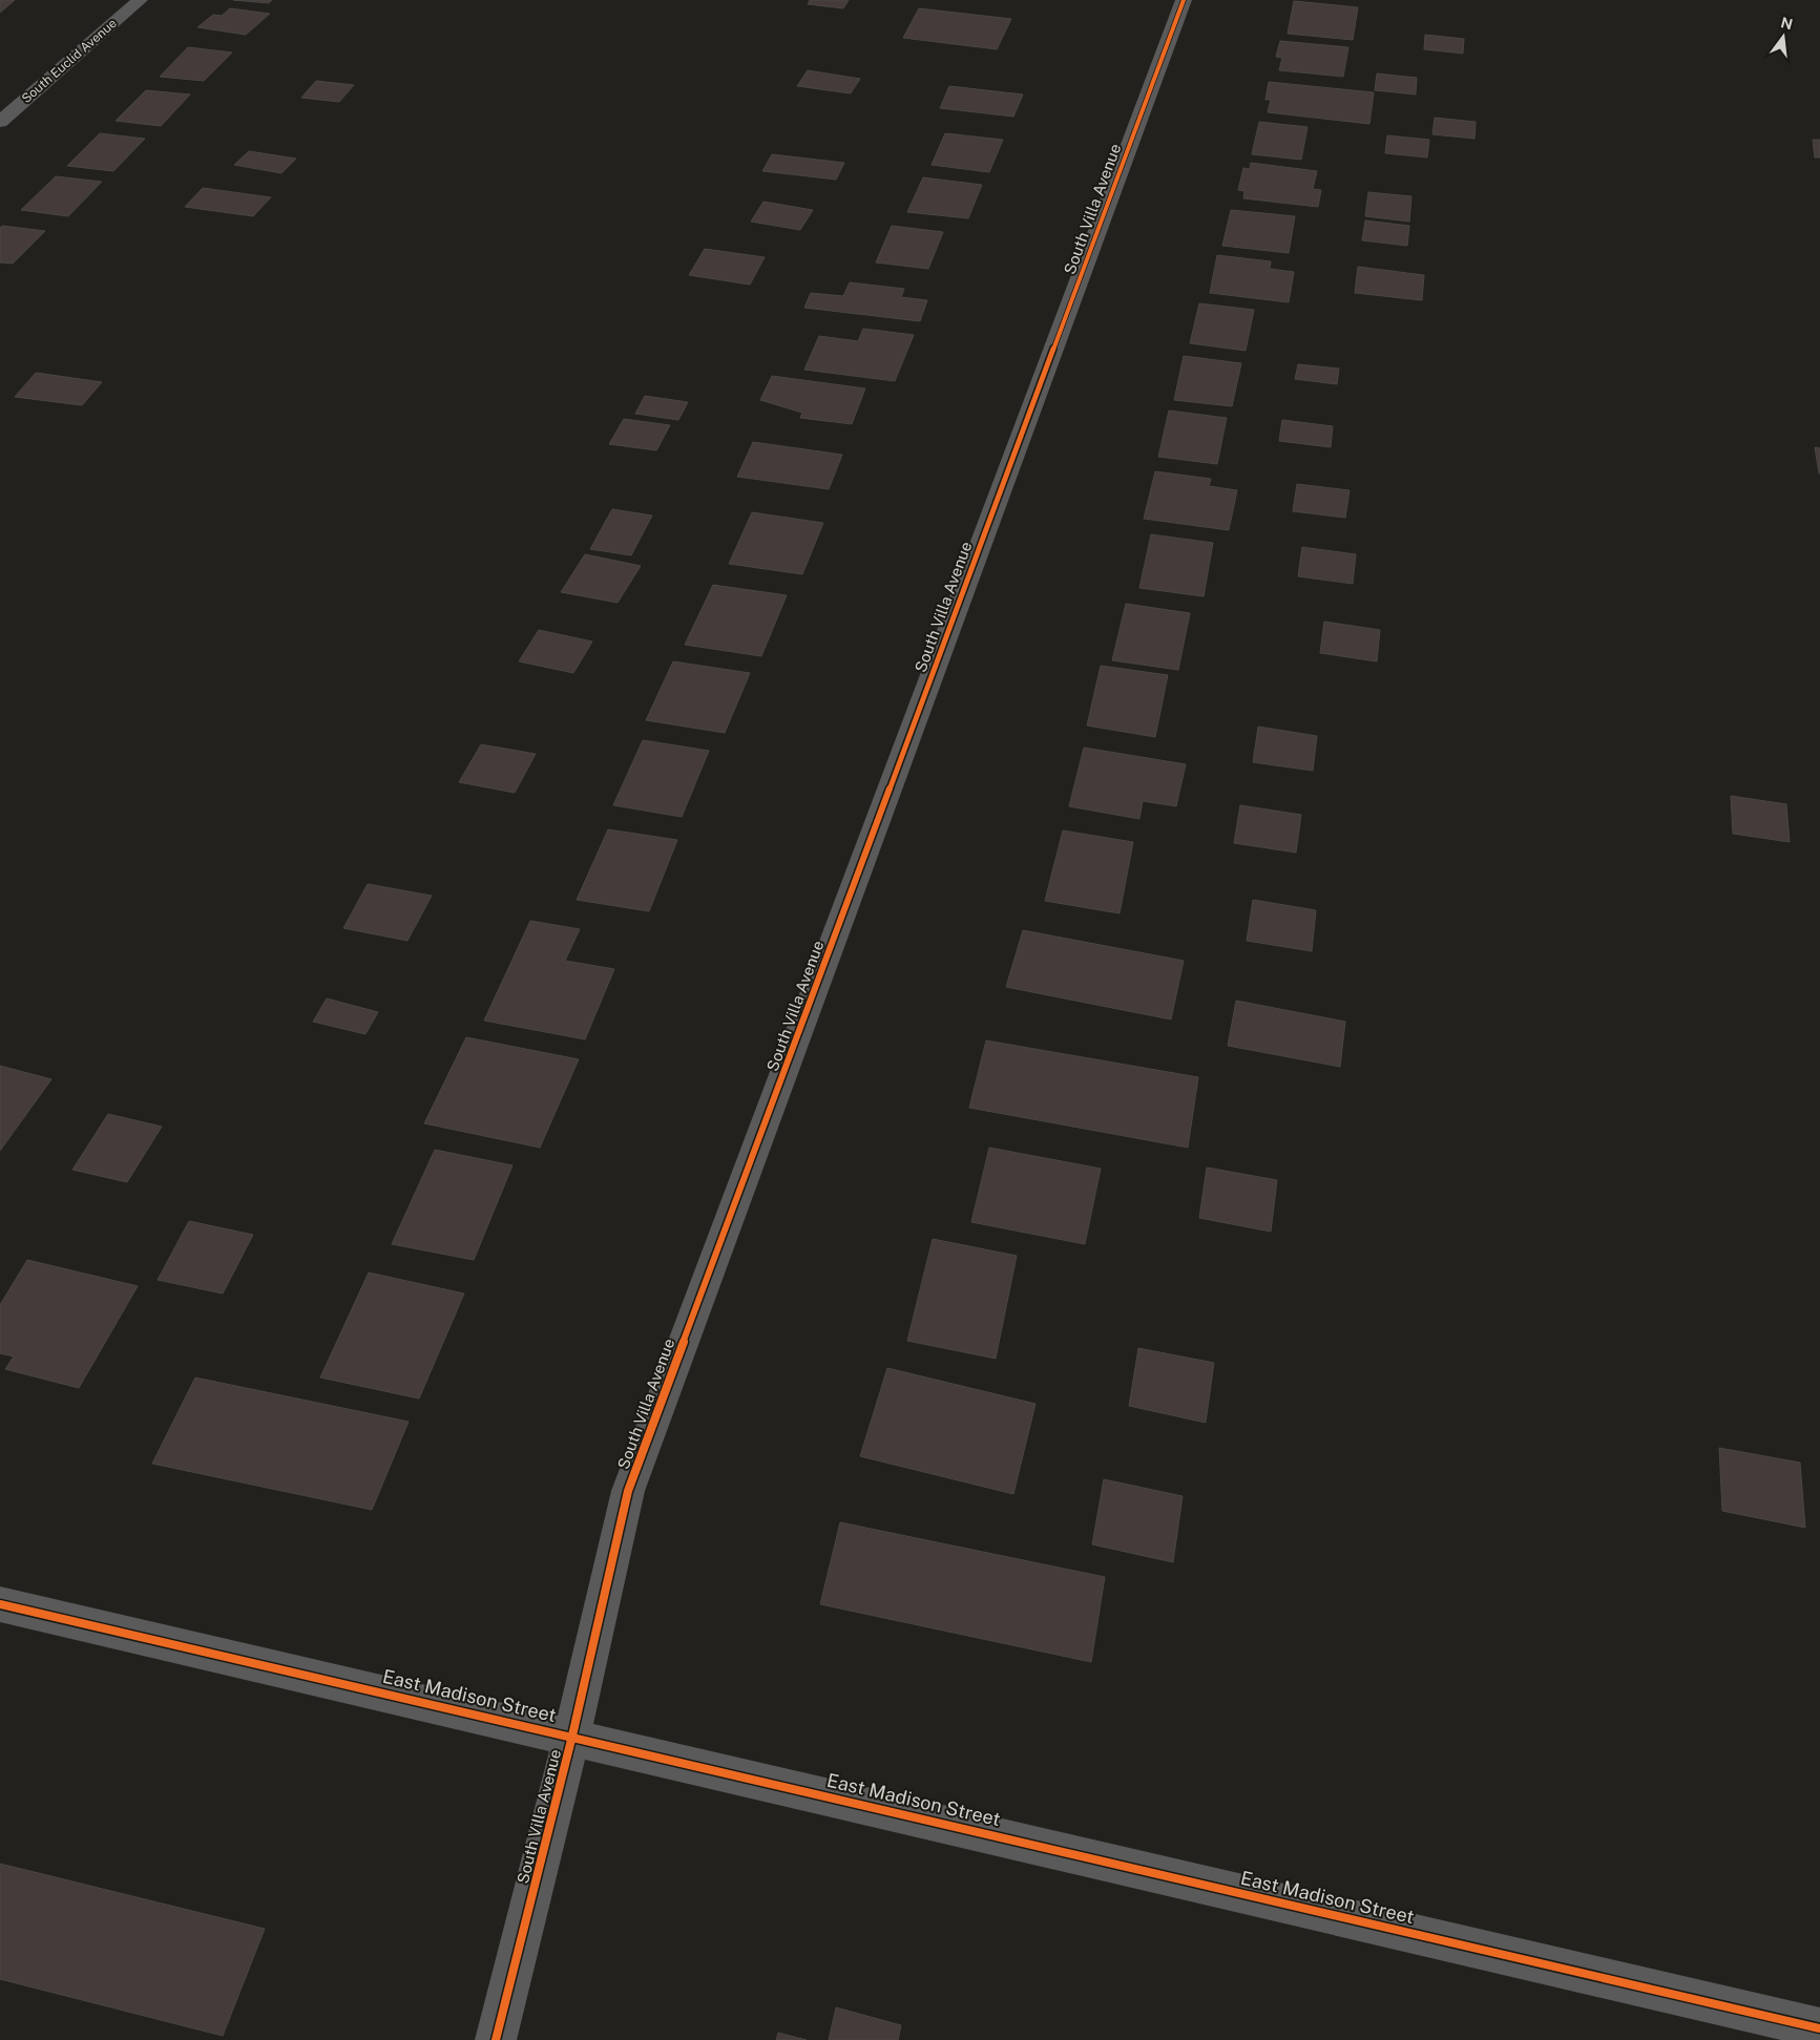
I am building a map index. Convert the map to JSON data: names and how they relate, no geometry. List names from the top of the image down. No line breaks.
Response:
{"streets":{"street":["South Euclid Avenue","South Villa Avenue","East Madison Street"]},"crossings":[["South Villa Avenue","East Madison Street"]],"north":"top"}
